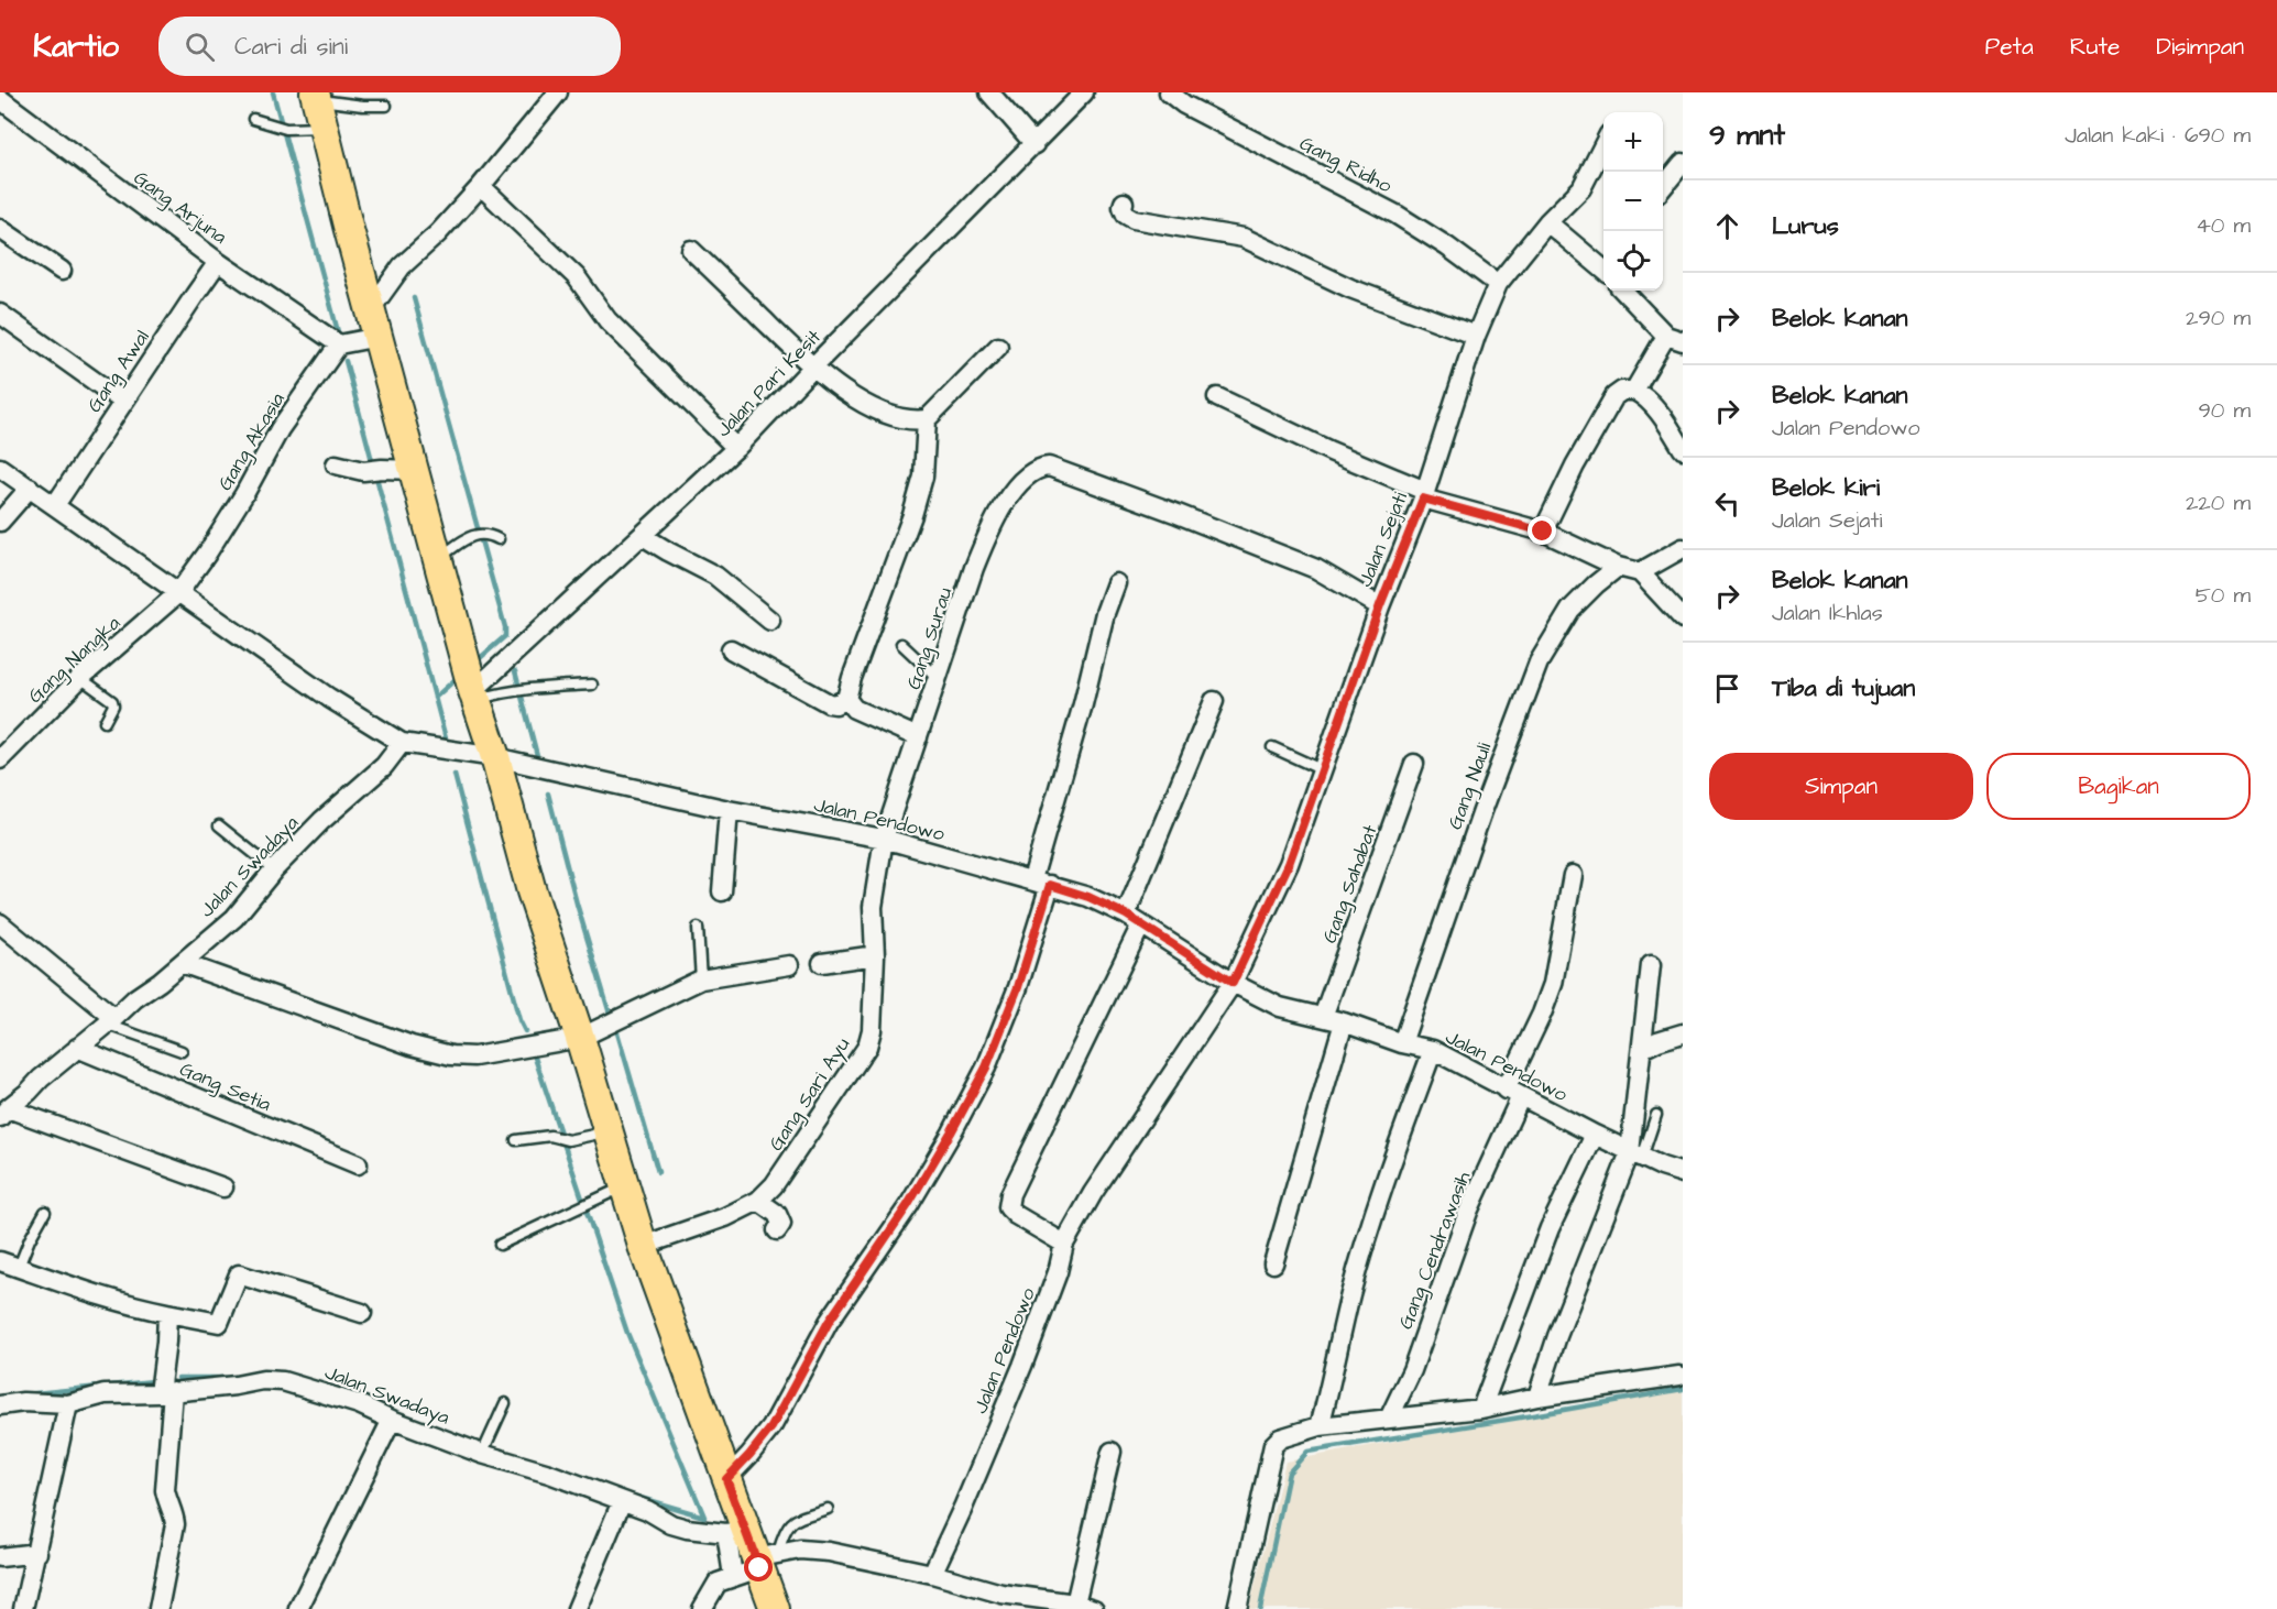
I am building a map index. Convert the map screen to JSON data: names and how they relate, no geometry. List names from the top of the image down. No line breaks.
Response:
{"streets":{"street":["Gang Ridho","Gang Arjuna","Gang Awal","Jalan Pari Kesit","Gang Akasia","Jalan Sejati","Gang Surau","Gang Nangka","Gang Nauli","Jalan Pendowo","Jalan Swadaya","Gang Sahabat","Gang Setia","Gang Sari Ayu","Gang Cendrawasih"]},"crossings":[["Gang Ridho","Jalan Sejati"],["Gang Arjuna","Gang Awal"],["Gang Arjuna","Gang Akasia"],["Gang Akasia","Gang Nangka"],["Jalan Sejati","Gang Surau"],["Jalan Sejati","Jalan Pendowo"],["Gang Surau","Jalan Pendowo"],["Gang Surau","Gang Sari Ayu"],["Gang Nauli","Jalan Pendowo"],["Jalan Pendowo","Jalan Swadaya"],["Jalan Pendowo","Gang Sahabat"],["Jalan Pendowo","Gang Sari Ayu"],["Jalan Pendowo","Gang Cendrawasih"],["Jalan Swadaya","Gang Setia"]],"page":{"header":"Kartio","search":"Cari di sini","nav":["Peta","Rute","Disimpan"],"heading":["9 mnt","Jalan kaki · 690 m"],"map_buttons":["+","−"],"list":[["Lurus","40 m"],["Belok kanan","290 m"],["Belok kanan","Jalan Pendowo","90 m"],["Belok kiri","Jalan Sejati","220 m"],["Belok kanan","Jalan Ikhlas","50 m"],"Tiba di tujuan"],"buttons":["Simpan","Bagikan"]}}
